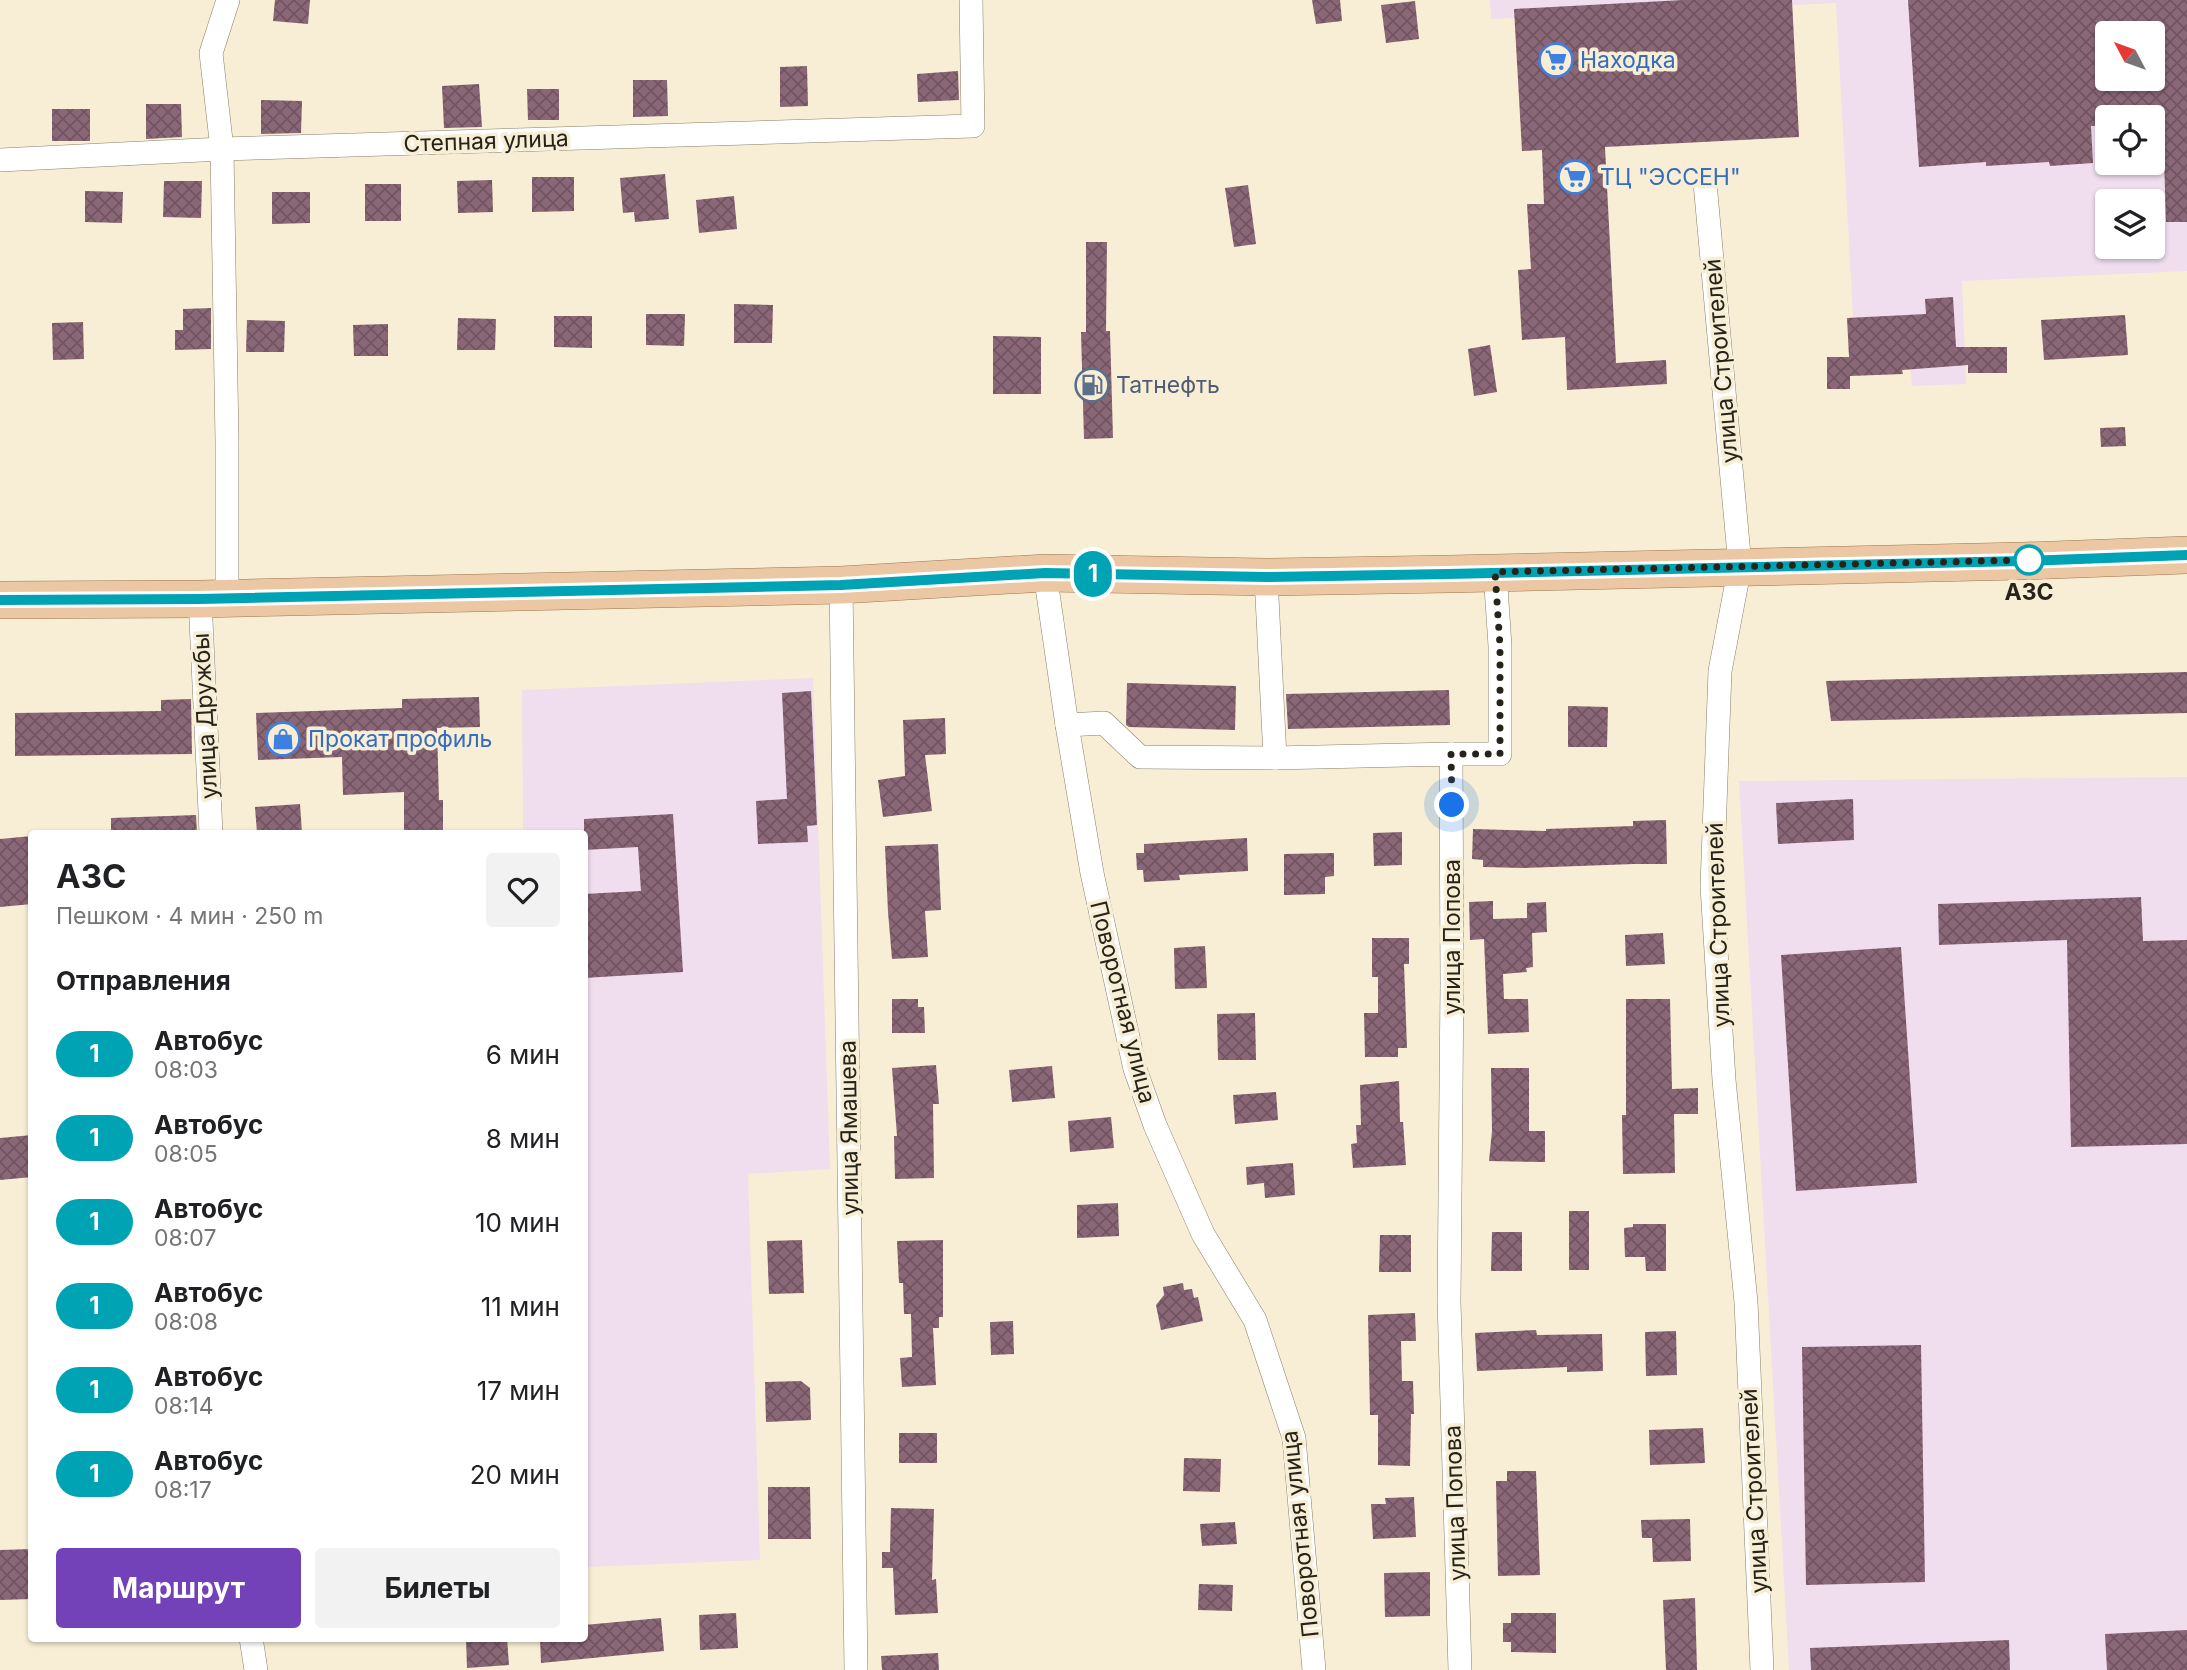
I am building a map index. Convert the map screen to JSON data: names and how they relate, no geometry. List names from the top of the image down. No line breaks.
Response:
{"streets":{"street":["Степная улица","улица Строителей","улица Дружбы","улица Попова","Поворотная улица","улица Ямашева"]},"crossings":[["Степная улица","улица Дружбы"]],"places":{"supermarket":["Находка","ТЦ \"ЭССЕН\""],"fuel station":["Татнефть"],"other":["АЗС"],"shop":["Прокат профиль"]},"lines":["bus line 1"],"north":"top left","page":{"on_map":"1","heading":[["АЗС","Пешком · 4 мин · 250 m"],"Отправления"],"list":[{"mark":"1","name":"Автобус","note":"08:03","value":"6 мин"},{"mark":"1","name":"Автобус","note":"08:05","value":"8 мин"},{"mark":"1","name":"Автобус","note":"08:07","value":"10 мин"},{"mark":"1","name":"Автобус","note":"08:08","value":"11 мин"},{"mark":"1","name":"Автобус","note":"08:14","value":"17 мин"},{"mark":"1","name":"Автобус","note":"08:17","value":"20 мин"}],"buttons":["Маршрут","Билеты"]}}
